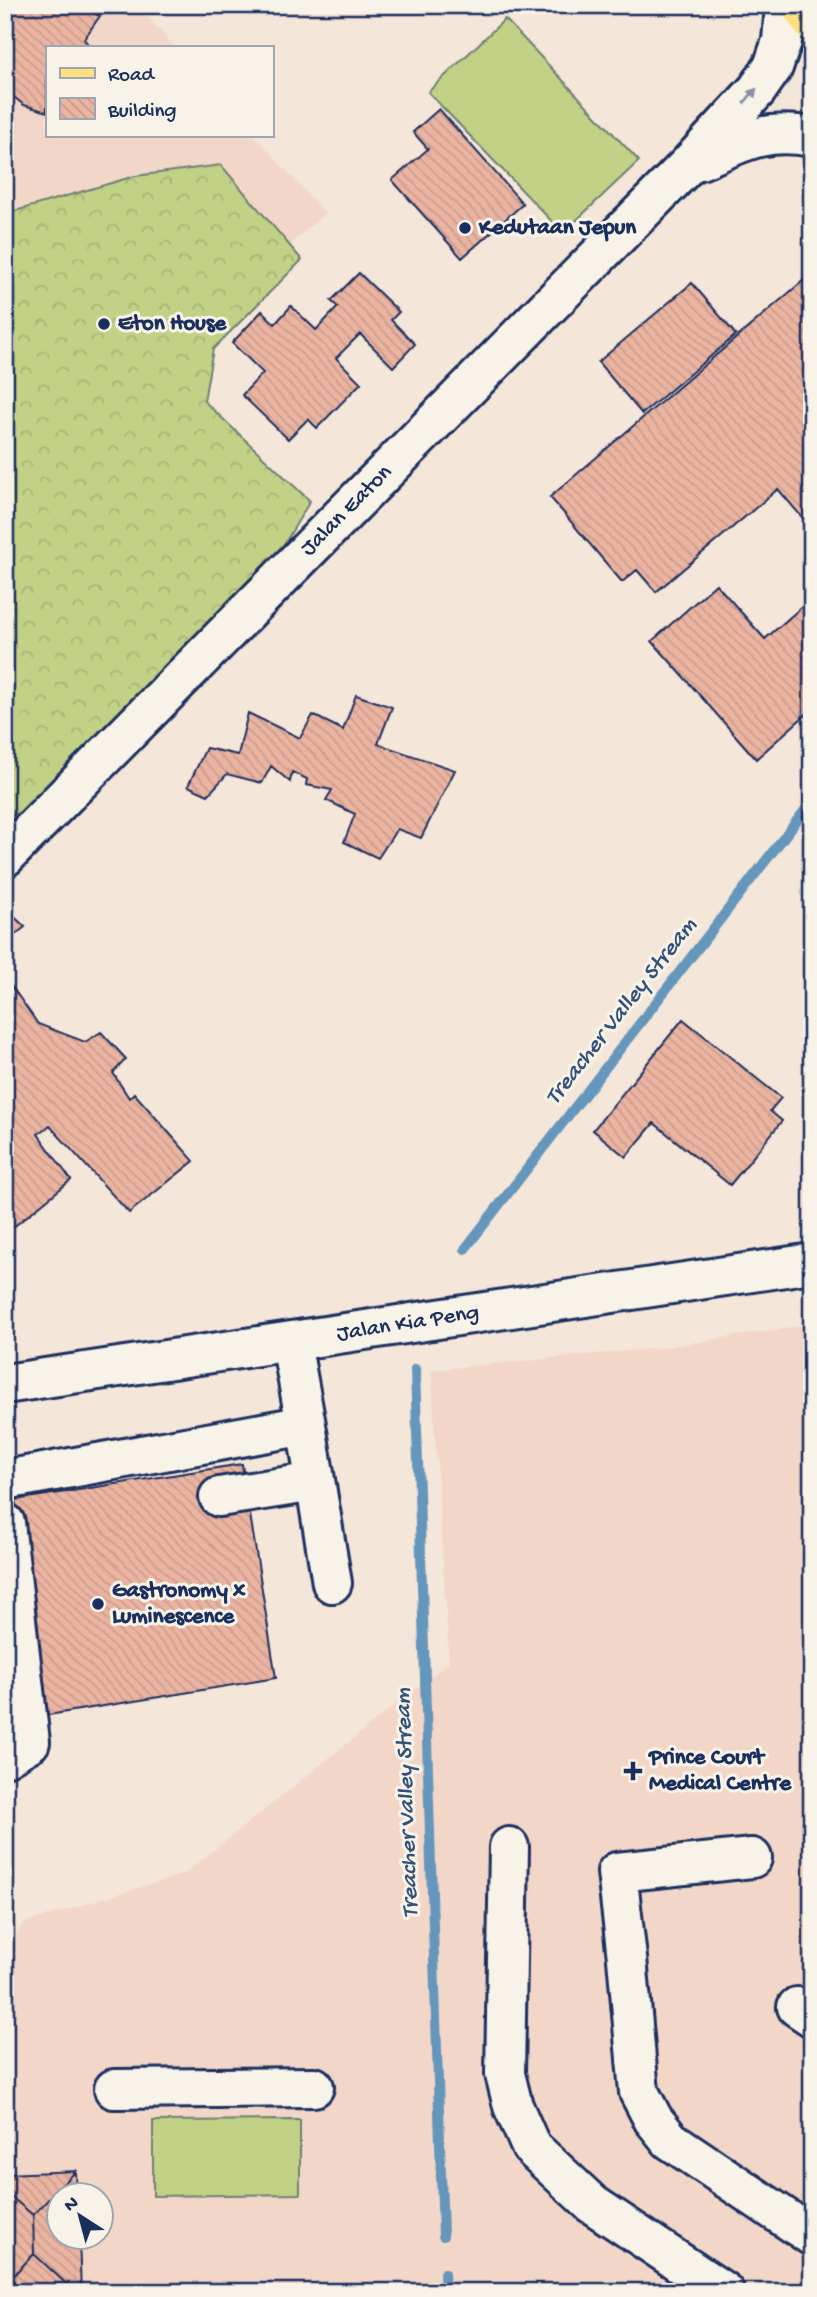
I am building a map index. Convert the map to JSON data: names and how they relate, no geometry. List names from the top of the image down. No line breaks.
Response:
{"streets":{"street":["Jalan Eaton","Jalan Kia Peng"]},"water":["Treacher Valley Stream"],"places":{"other":["Kedutaan Jepun","Eton House","Gastronomy x Luminescence"],"health":["Prince Court Medical Centre"]},"legend":["Road","Building"],"north":"top left"}
